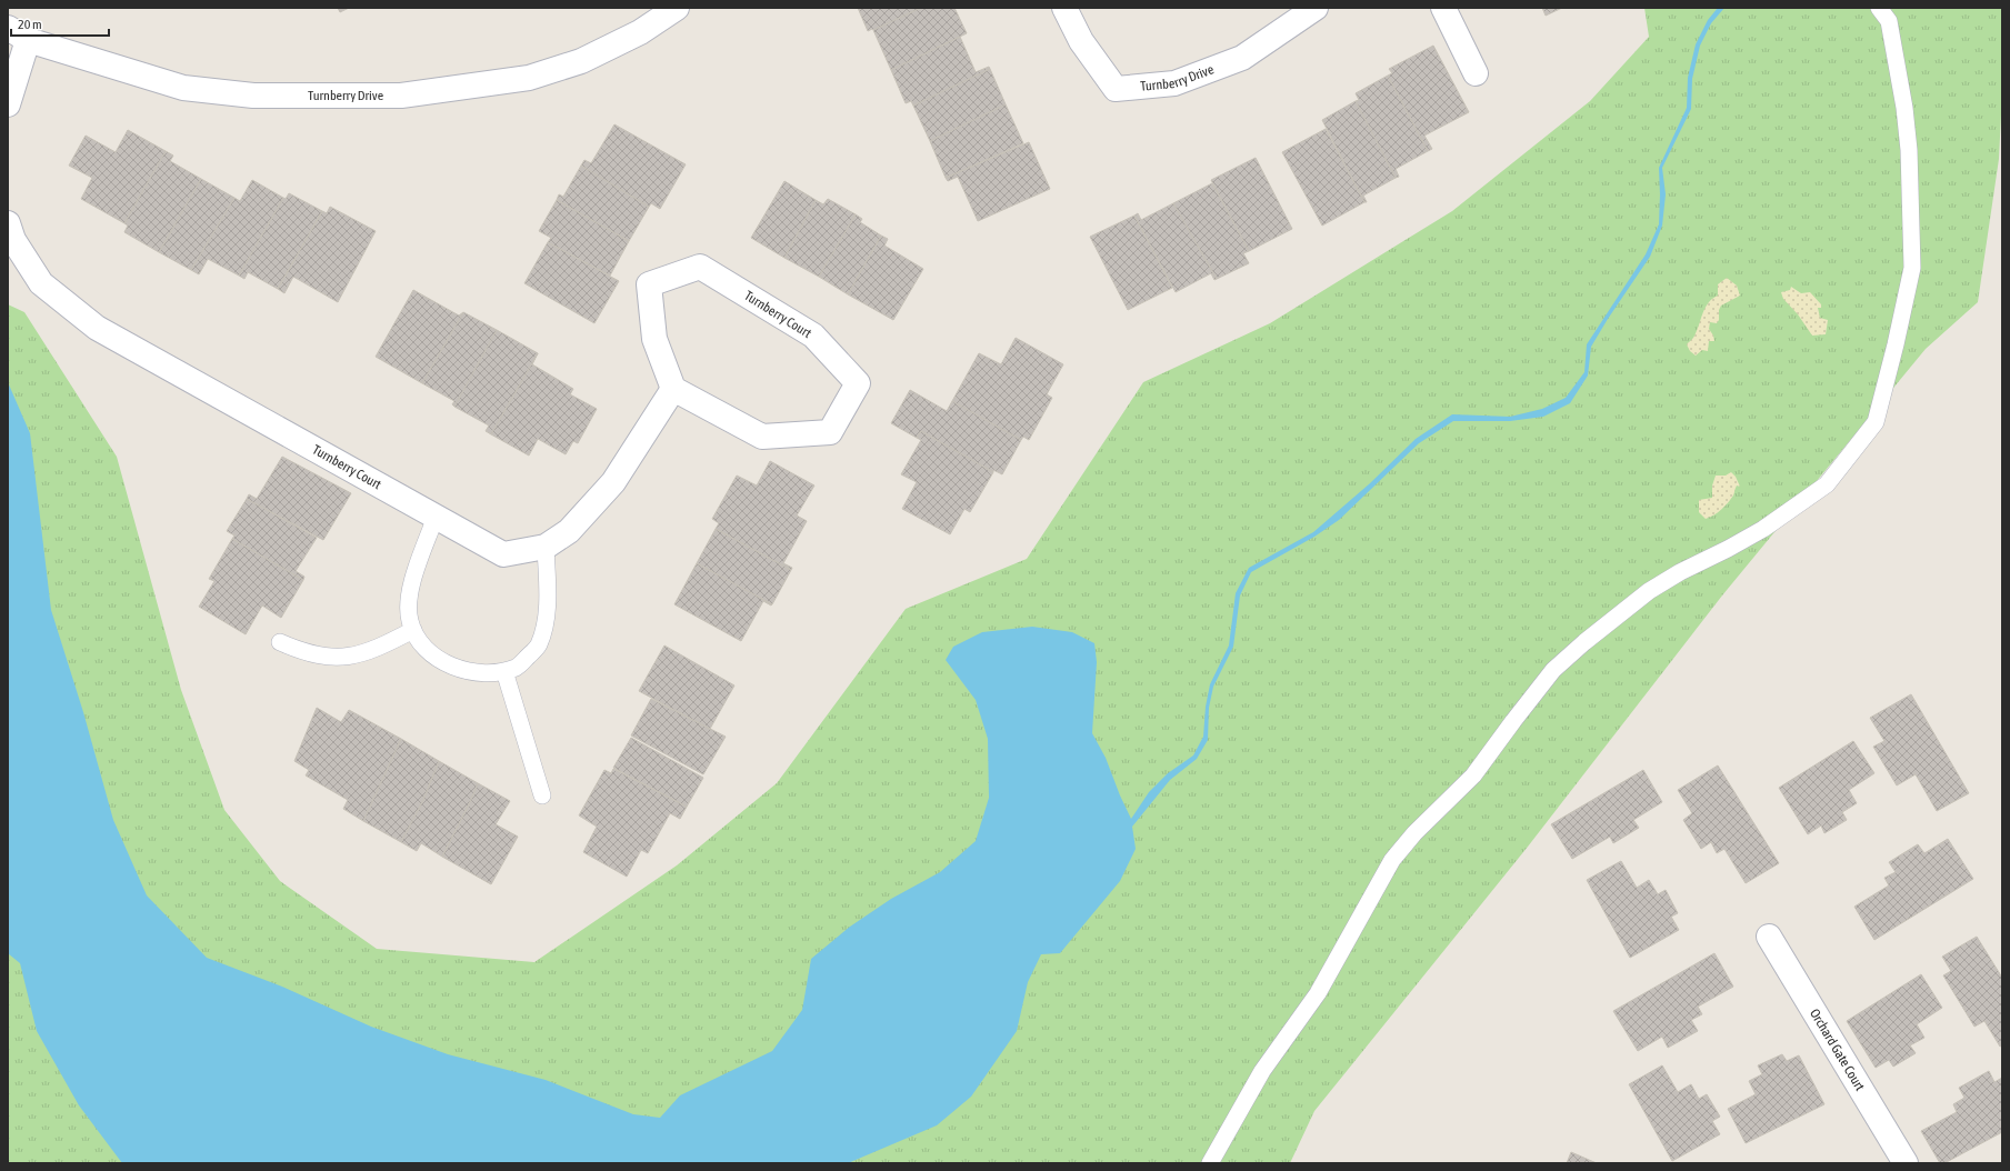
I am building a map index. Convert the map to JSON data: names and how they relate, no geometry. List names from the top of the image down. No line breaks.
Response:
{"streets":{"street":["Turnberry Drive","Turnberry Court","Orchard Gate Court"]},"scale_bar":"20 m"}
